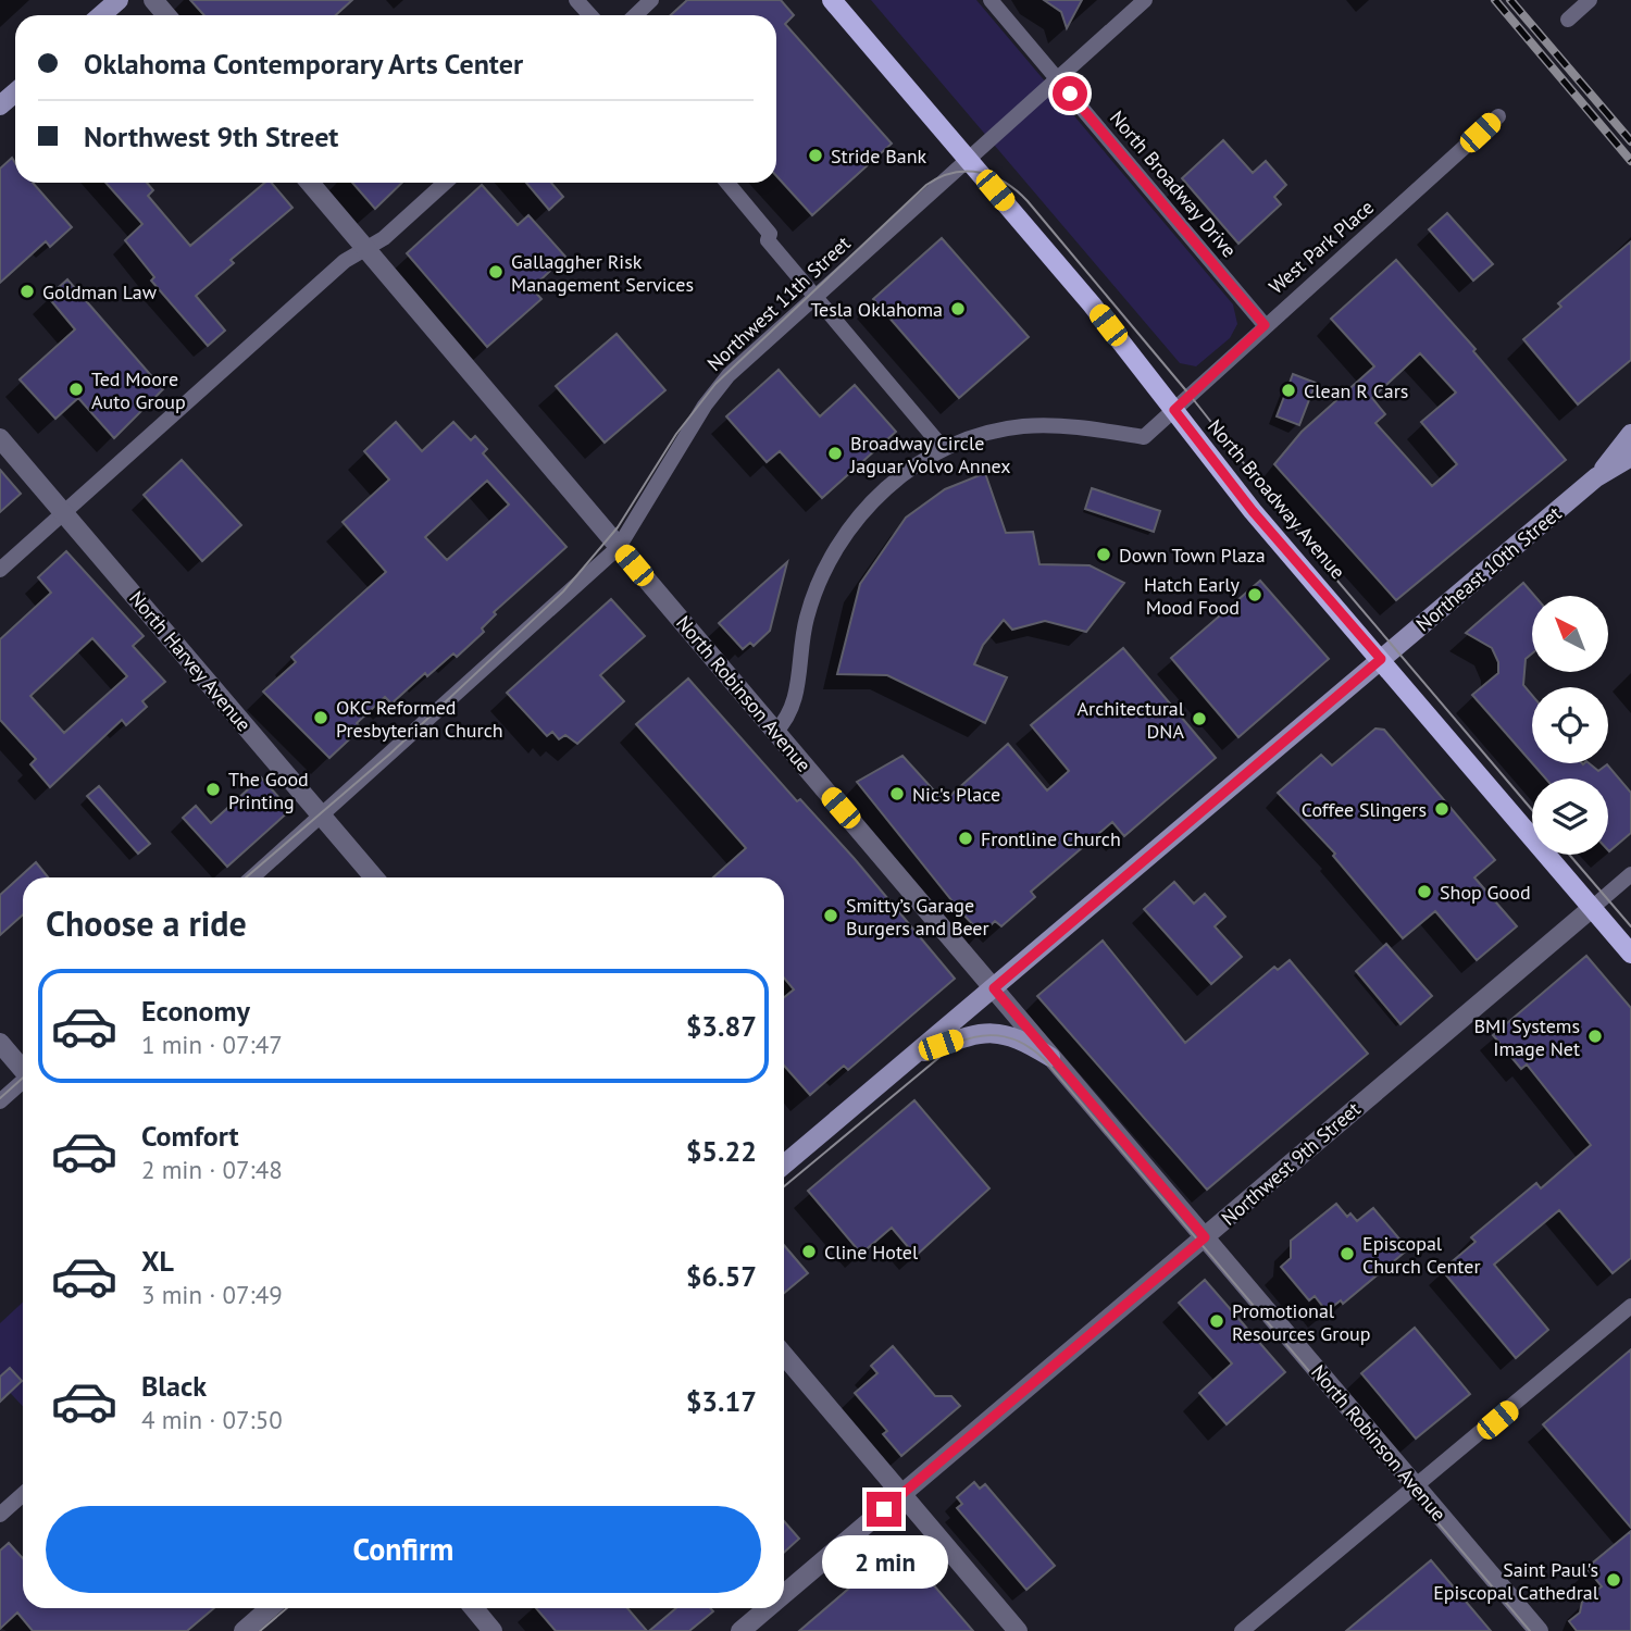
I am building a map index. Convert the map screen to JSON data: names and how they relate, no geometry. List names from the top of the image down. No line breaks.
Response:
{"streets":{"main road":["North Broadway Avenue","Northeast 10th Street"],"street":["North Broadway Drive","West Park Place","Northwest 11th Street","North Harvey Avenue","North Robinson Avenue","Northwest 9th Street"]},"crossings":[["North Broadway Drive","West Park Place"],["North Broadway Drive","Northwest 11th Street"],["West Park Place","North Broadway Avenue"],["West Park Place","North Robinson Avenue"],["Northwest 11th Street","North Broadway Avenue"],["Northwest 11th Street","North Harvey Avenue"],["Northwest 11th Street","North Robinson Avenue"],["North Broadway Avenue","Northeast 10th Street"],["North Broadway Avenue","Northwest 9th Street"],["Northeast 10th Street","North Robinson Avenue"],["North Robinson Avenue","Northwest 9th Street"]],"places":["Stride Bank","Gallaggher Risk Management Services","Goldman Law","Tesla Oklahoma","Ted Moore Auto Group","Clean R Cars","Broadway Circle Jaguar Volvo Annex","Down Town Plaza","Hatch Early Mood Food","OKC Reformed Presbyterian Church","Architectural DNA","The Good Printing","Nic's Place","Coffee Slingers","Frontline Church","Shop Good","Smitty’s Garage Burgers and Beer","BMI Systems Image Net","Cline Hotel","Episcopal Church Center","Promotional Resources Group","Saint Paul's Episcopal Cathedral"],"north":"top left","page":{"banner":["Oklahoma Contemporary Arts Center","Northwest 9th Street"],"heading":"Choose a ride","list":[{"name":"Economy","note":"1 min · 07:47","value":"$3.87"},{"name":"Comfort","note":"2 min · 07:48","value":"$5.22"},{"name":"XL","note":"3 min · 07:49","value":"$6.57"},{"name":"Black","note":"4 min · 07:50","value":"$3.17"}],"buttons":"Confirm","bubble":"2 min"}}
